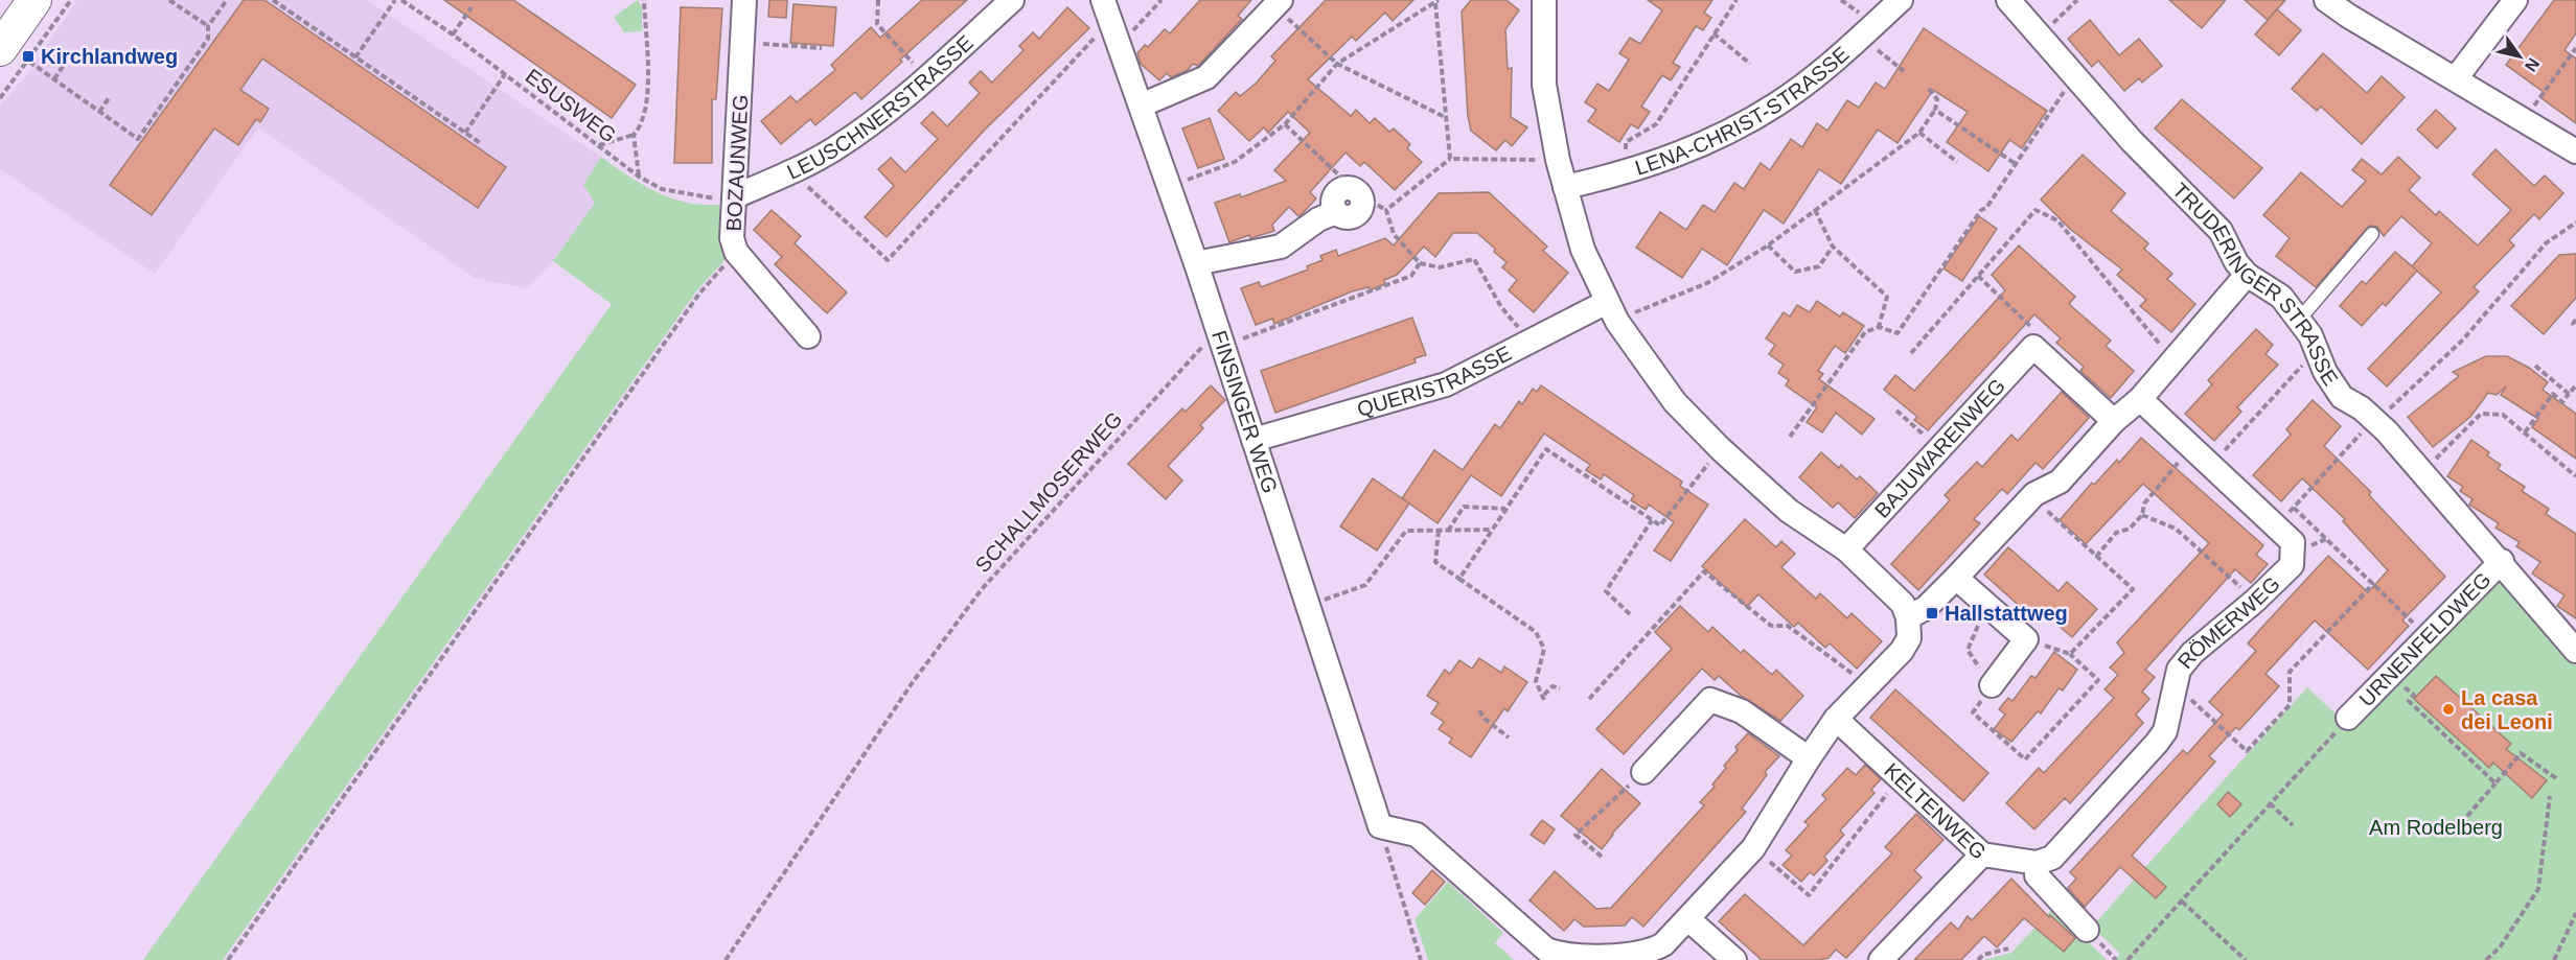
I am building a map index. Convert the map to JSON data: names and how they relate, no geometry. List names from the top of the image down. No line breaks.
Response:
{"streets":{"street":["LEUSCHNERSTRASSE","LENA-CHRIST-STRASSE","BOZAUNWEG","TRUDERINGER STRASSE","QUERISTRASSE","FINSINGER WEG","BAJUWARENWEG","RÖMERWEG","URNENFELDWEG","KELTENWEG"],"path":["ESUSWEG","SCHALLMOSERWEG"]},"crossings":[["LEUSCHNERSTRASSE","ESUSWEG"],["LEUSCHNERSTRASSE","BOZAUNWEG"],["ESUSWEG","BOZAUNWEG"],["TRUDERINGER STRASSE","URNENFELDWEG"],["QUERISTRASSE","FINSINGER WEG"],["FINSINGER WEG","SCHALLMOSERWEG"]],"parks":["Am Rodelberg"],"places":{"transit":["Kirchlandweg","Hallstattweg"],"other":["La casa dei Leoni"]},"north":"bottom right"}
